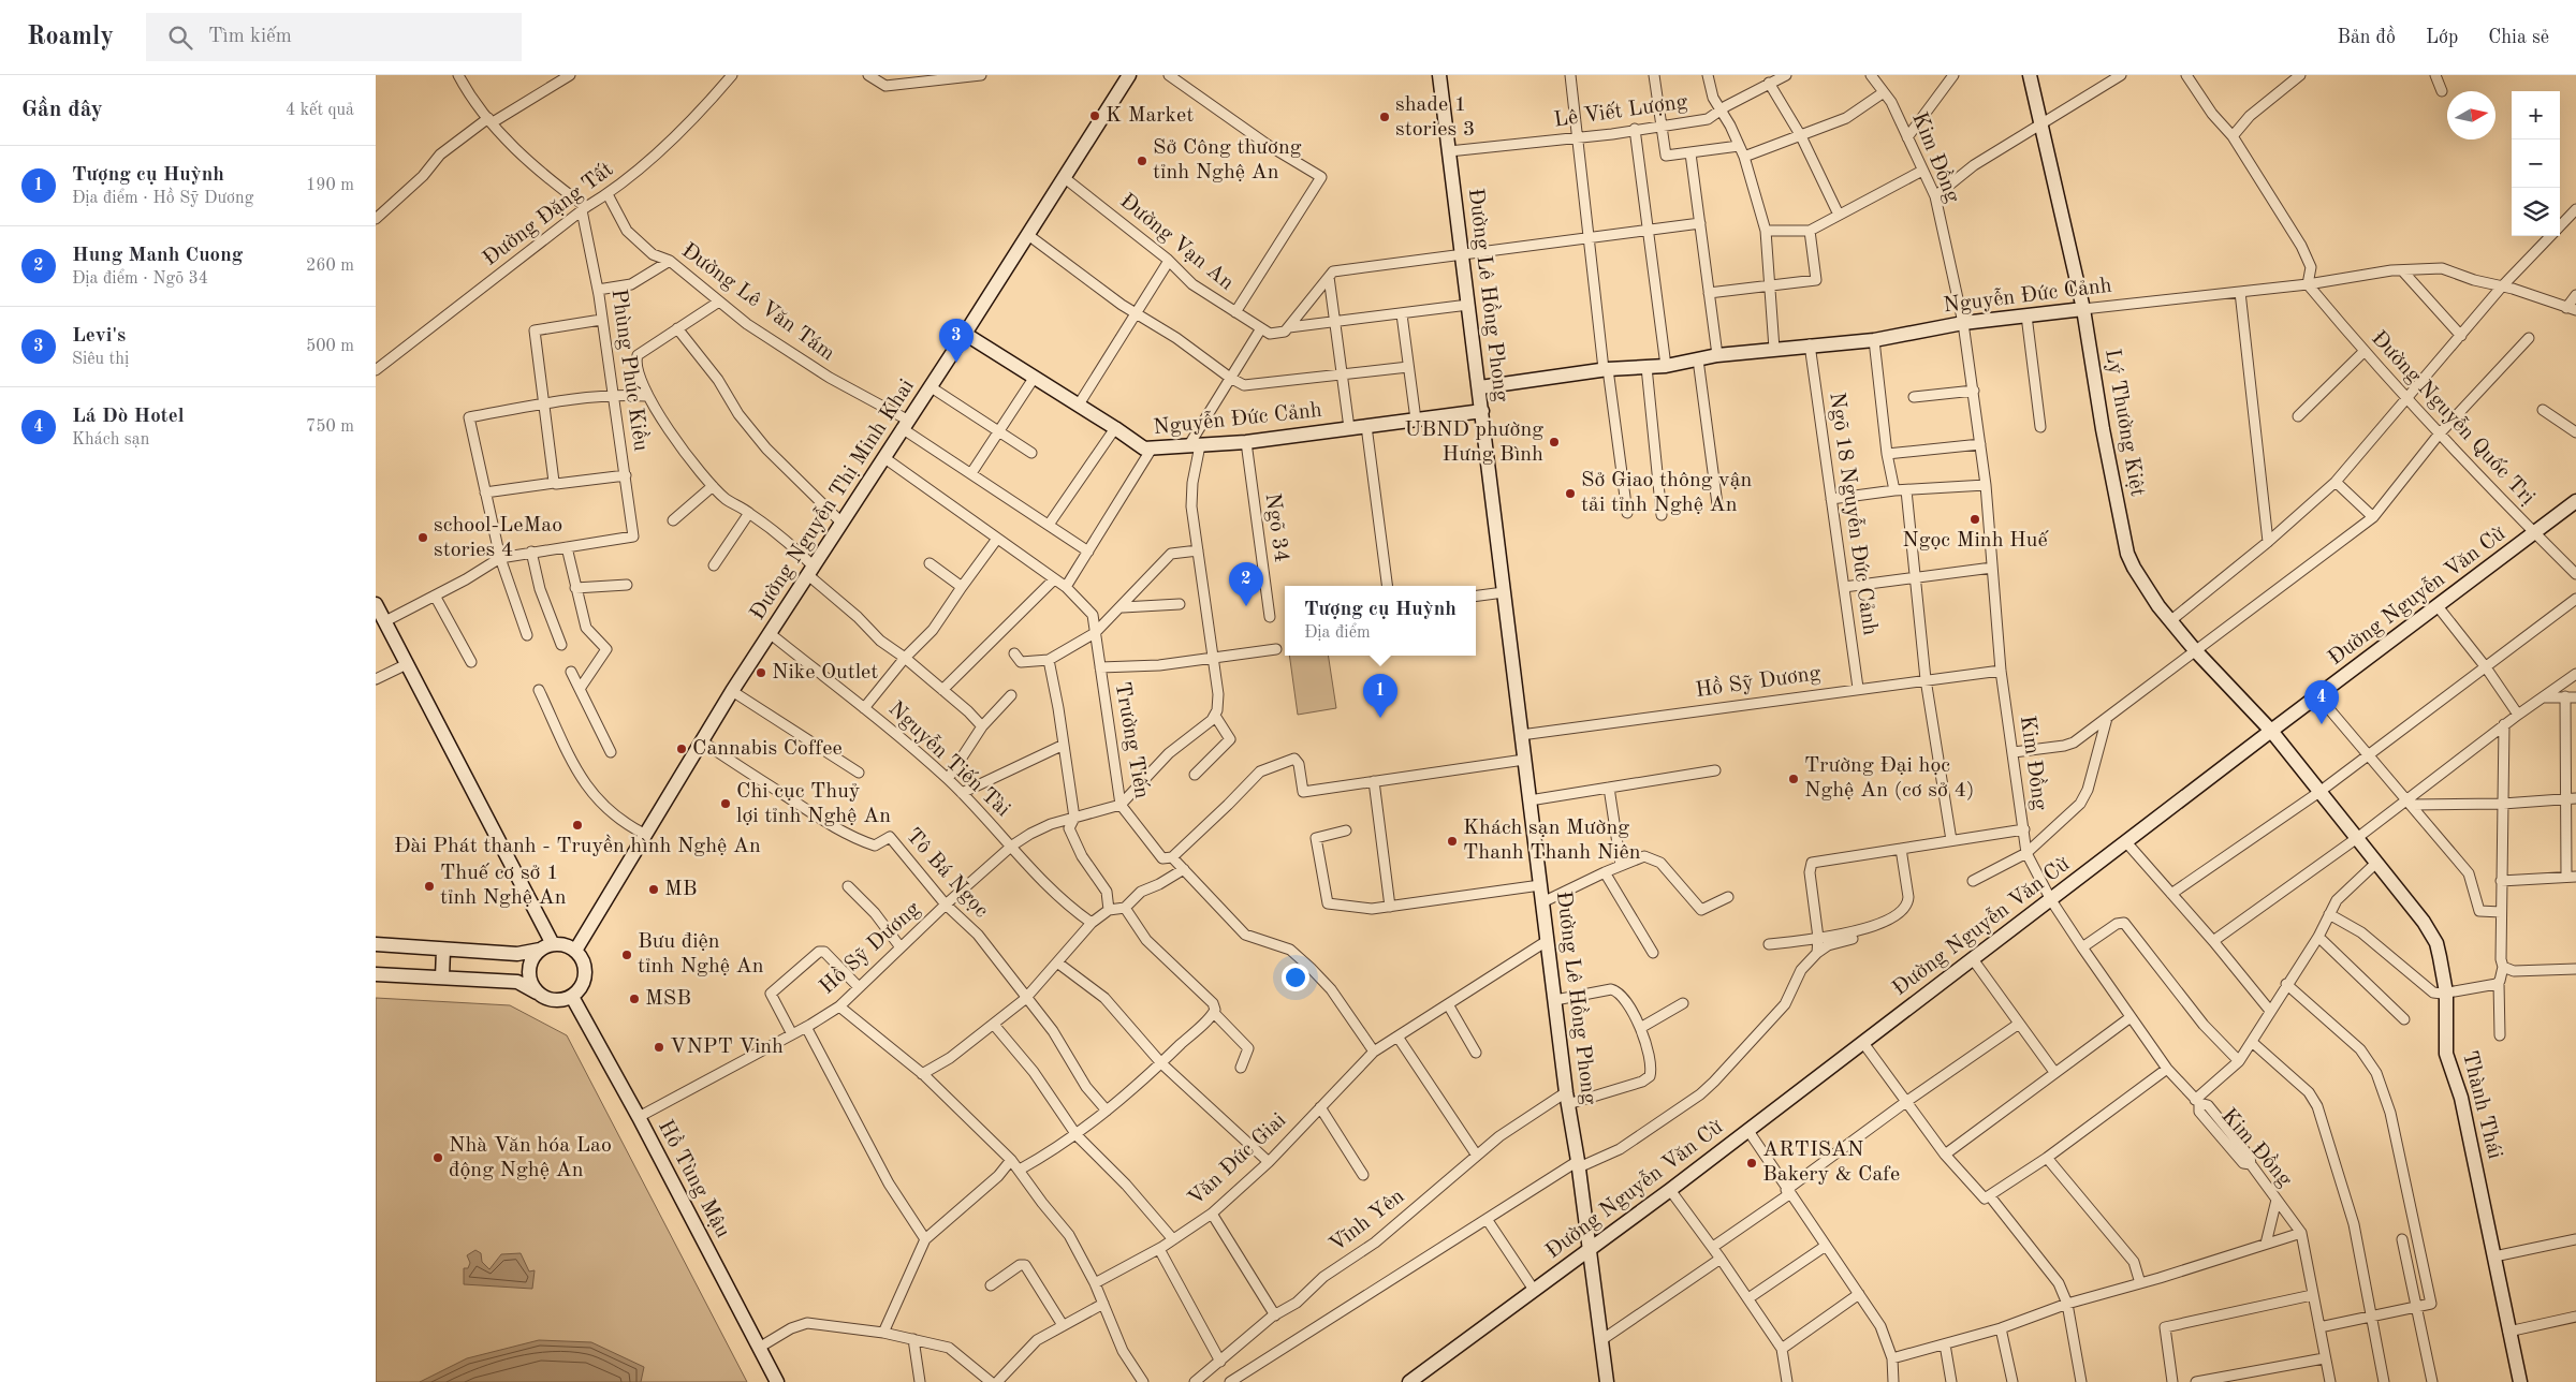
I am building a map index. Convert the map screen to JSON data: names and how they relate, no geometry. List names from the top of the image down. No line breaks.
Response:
{"streets":{"main road":["Đường Lê Hồng Phong","Nguyễn Đức Cảnh","Lý Thường Kiệt","Đường Nguyễn Thị Minh Khai","Đường Nguyễn Văn Cừ","Thành Thái","Hồ Tùng Mậu"],"street":["Lê Viết Lượng","Kim Đồng","Đường Đặng Tất","Đường Vạn An","Đường Lê Văn Tám","Phùng Phúc Kiều","Đường Nguyễn Quốc Trị","Ngõ 18 Nguyễn Đức Cảnh","Ngõ 34","Hồ Sỹ Dương","Trường Tiến","Nguyễn Tiến Tài","Tô Bá Ngọc","Văn Đức Giai","Vĩnh Yên"]},"crossings":[["Lê Viết Lượng","Đường Lê Hồng Phong"],["Kim Đồng","Nguyễn Đức Cảnh"],["Kim Đồng","Đường Nguyễn Văn Cừ"],["Kim Đồng","Hồ Sỹ Dương"],["Đường Đặng Tất","Đường Lê Văn Tám"],["Đường Đặng Tất","Phùng Phúc Kiều"],["Đường Vạn An","Đường Nguyễn Thị Minh Khai"],["Đường Lê Hồng Phong","Nguyễn Đức Cảnh"],["Đường Lê Hồng Phong","Đường Nguyễn Văn Cừ"],["Đường Lê Hồng Phong","Hồ Sỹ Dương"],["Đường Lê Hồng Phong","Văn Đức Giai"],["Đường Lê Hồng Phong","Vĩnh Yên"],["Nguyễn Đức Cảnh","Đường Nguyễn Quốc Trị"],["Nguyễn Đức Cảnh","Lý Thường Kiệt"],["Nguyễn Đức Cảnh","Đường Nguyễn Thị Minh Khai"],["Nguyễn Đức Cảnh","Ngõ 18 Nguyễn Đức Cảnh"],["Nguyễn Đức Cảnh","Ngõ 34"],["Đường Lê Văn Tám","Đường Nguyễn Thị Minh Khai"],["Đường Nguyễn Quốc Trị","Đường Nguyễn Văn Cừ"],["Lý Thường Kiệt","Đường Nguyễn Văn Cừ"],["Lý Thường Kiệt","Thành Thái"],["Đường Nguyễn Thị Minh Khai","Trường Tiến"],["Đường Nguyễn Thị Minh Khai","Nguyễn Tiến Tài"],["Đường Nguyễn Thị Minh Khai","Tô Bá Ngọc"],["Đường Nguyễn Thị Minh Khai","Hồ Tùng Mậu"],["Ngõ 18 Nguyễn Đức Cảnh","Hồ Sỹ Dương"],["Đường Nguyễn Văn Cừ","Thành Thái"],["Hồ Sỹ Dương","Trường Tiến"],["Hồ Sỹ Dương","Nguyễn Tiến Tài"],["Hồ Sỹ Dương","Tô Bá Ngọc"],["Hồ Sỹ Dương","Hồ Tùng Mậu"],["Trường Tiến","Văn Đức Giai"]],"places":["K Market","shade 1 stories 3","Sở Công thương tỉnh Nghệ An","UBND phường Hưng Bình","Sở Giao thông vận tải tỉnh Nghệ An","Ngọc Minh Huế","school-LeMao stories 4","Nike Outlet","Cannabis Coffee","Trường Đại học Nghệ An (cơ sở 4)","Chi cục Thuỷ lợi tỉnh Nghệ An","Đài Phát thanh - Truyền hình Nghệ An","Khách sạn Mường Thanh Thanh Niên","Thuế cơ sở 1 tỉnh Nghệ An","MB","Bưu điện tỉnh Nghệ An","MSB","VNPT Vinh","Nhà Văn hóa Lao động Nghệ An","ARTISAN Bakery & Cafe"],"north":"right","page":{"header":"Roamly","search":"Tìm kiếm","nav":["Bản đồ","Lớp","Chia sẻ"],"heading":["Gần đây","4 kết quả"],"map_buttons":["+","−"],"list":[{"mark":"1","name":"Tượng cụ Huỳnh","note":"Địa điểm · Hồ Sỹ Dương","value":"190 m"},{"mark":"2","name":"Hung Manh Cuong","note":"Địa điểm · Ngõ 34","value":"260 m"},{"mark":"3","name":"Levi's","note":"Siêu thị","value":"500 m"},{"mark":"4","name":"Lá Dò Hotel","note":"Khách sạn","value":"750 m"}],"pins":["3","2","1","4"],"popup":["Tượng cụ Huỳnh","Địa điểm"]}}
